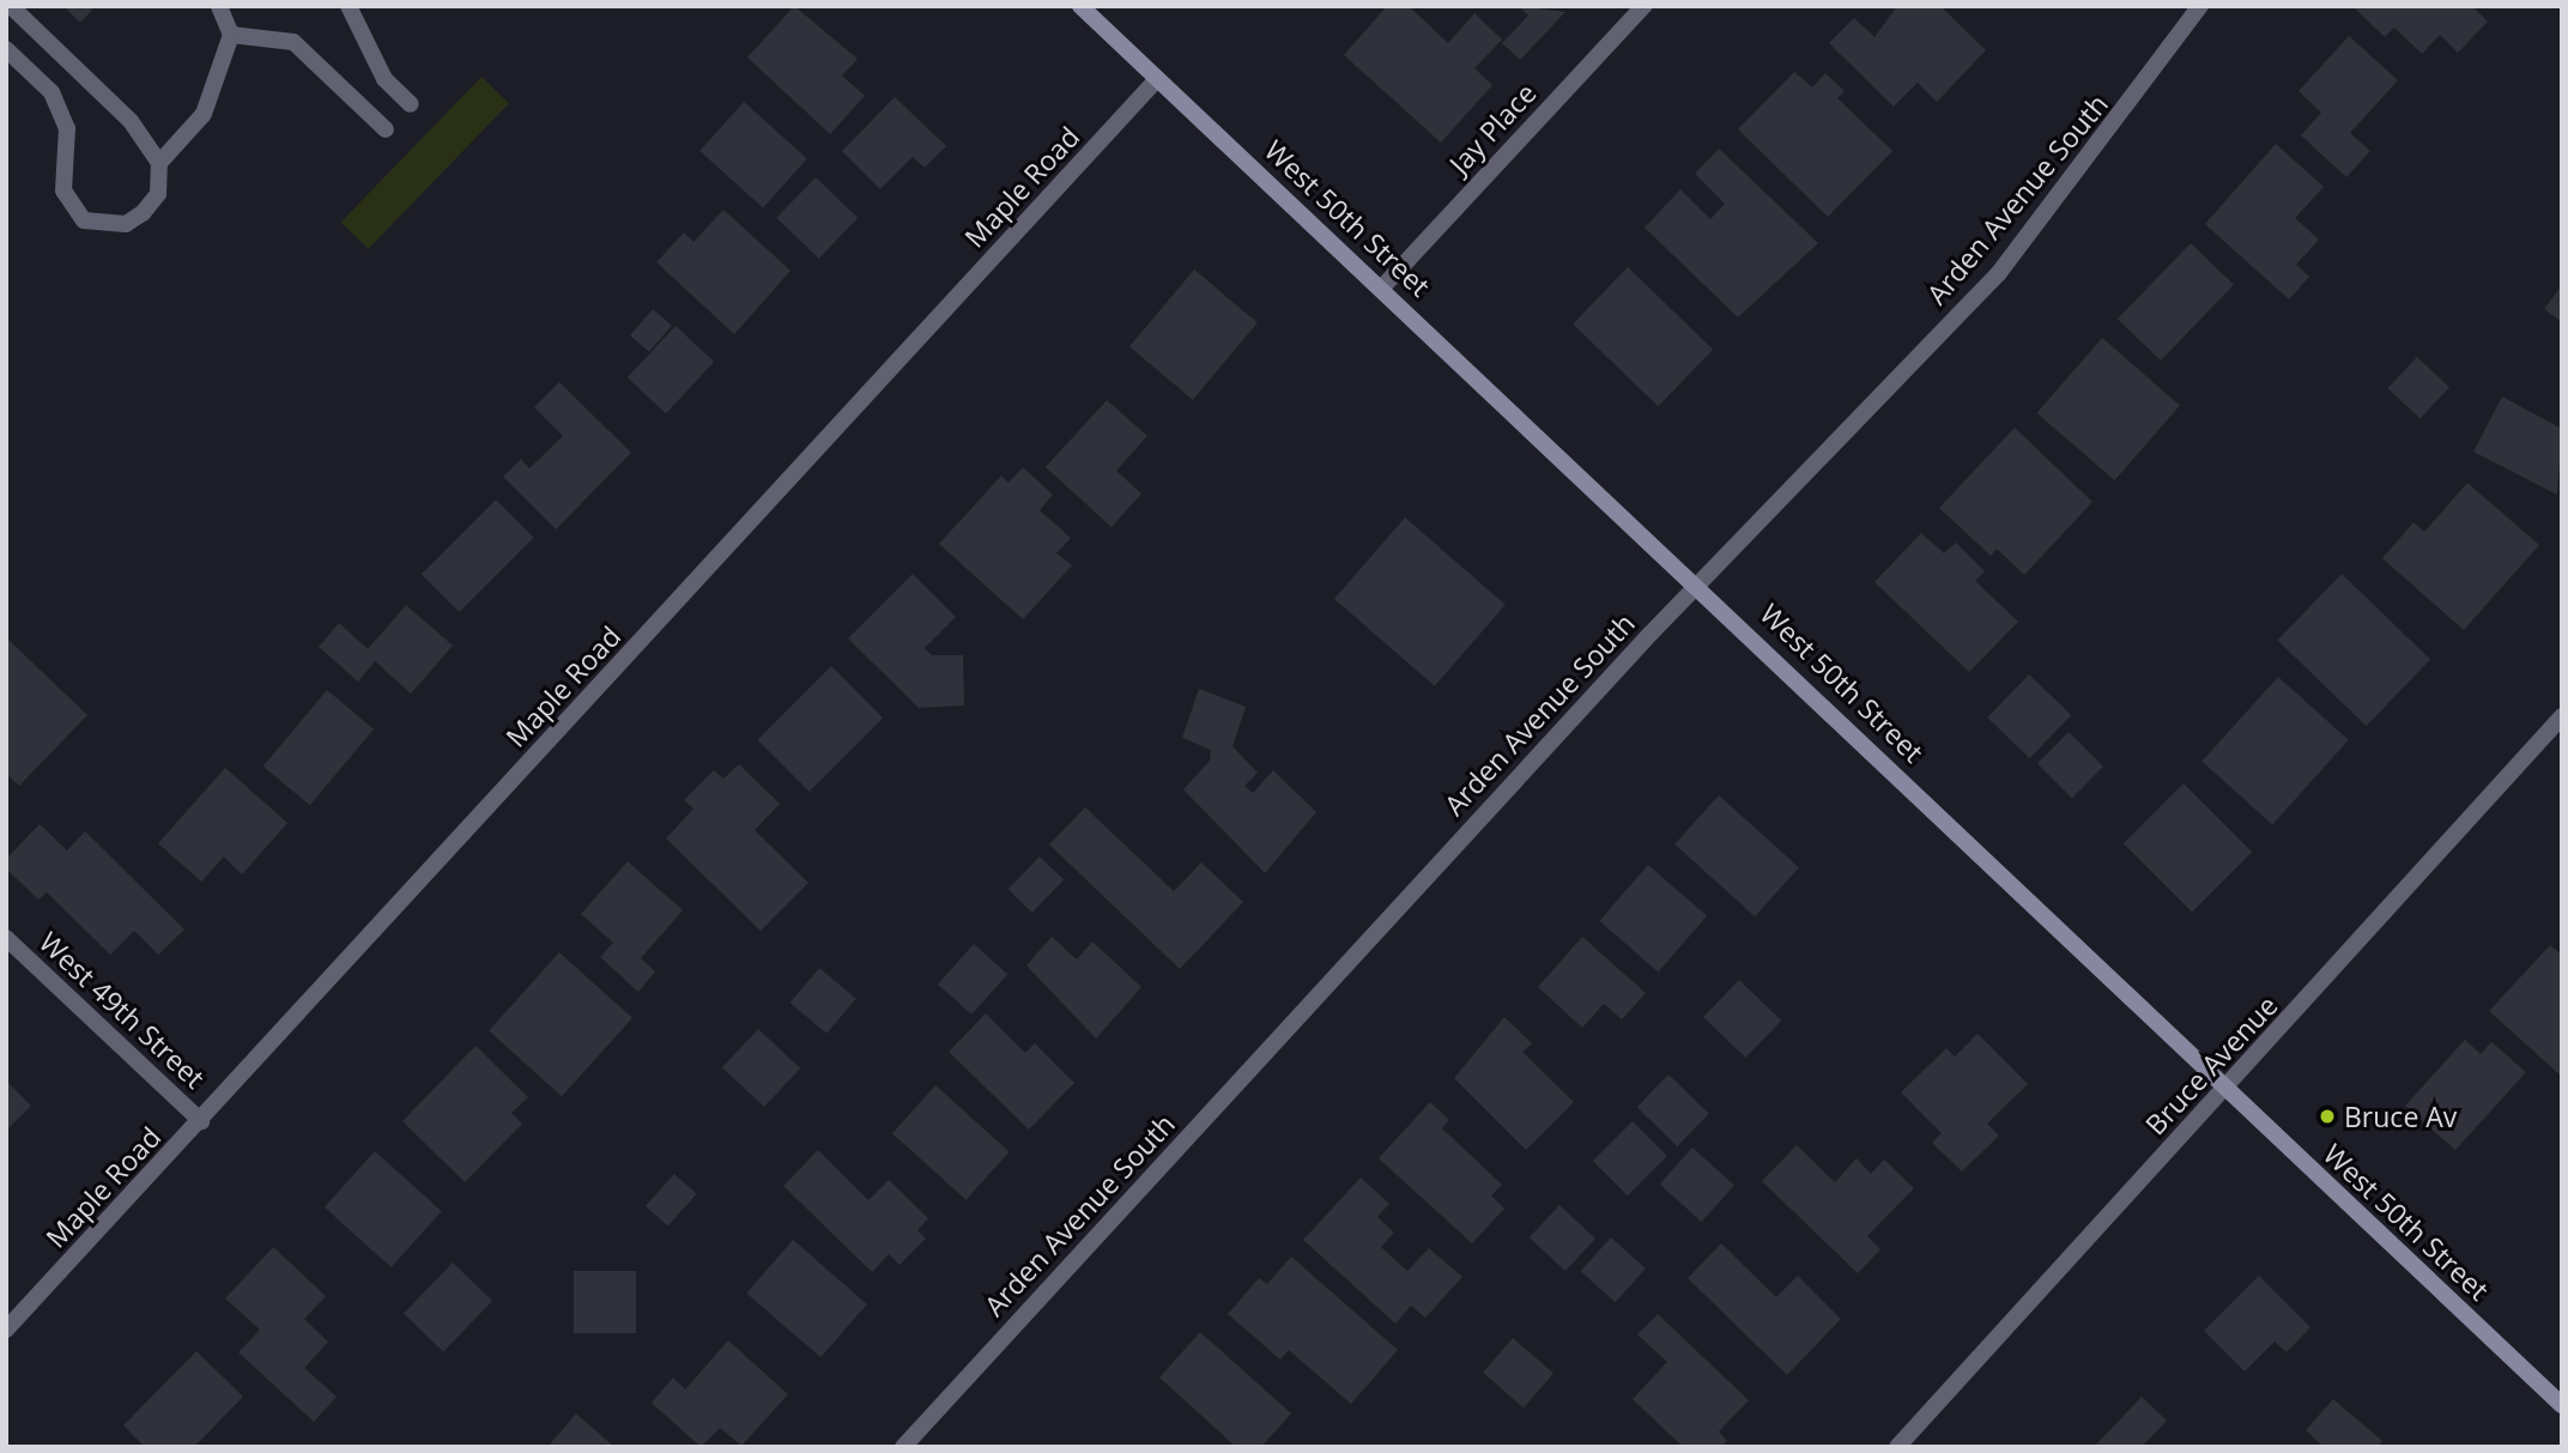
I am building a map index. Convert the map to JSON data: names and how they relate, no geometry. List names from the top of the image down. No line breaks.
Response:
{"streets":{"main road":["West 50th Street"],"street":["Jay Place","Maple Road","Arden Avenue South","West 49th Street","Bruce Avenue"]},"crossings":[["Jay Place","West 50th Street"],["Maple Road","West 50th Street"],["Maple Road","West 49th Street"],["Arden Avenue South","West 50th Street"],["West 50th Street","Bruce Avenue"]],"places":["Bruce Av"]}
